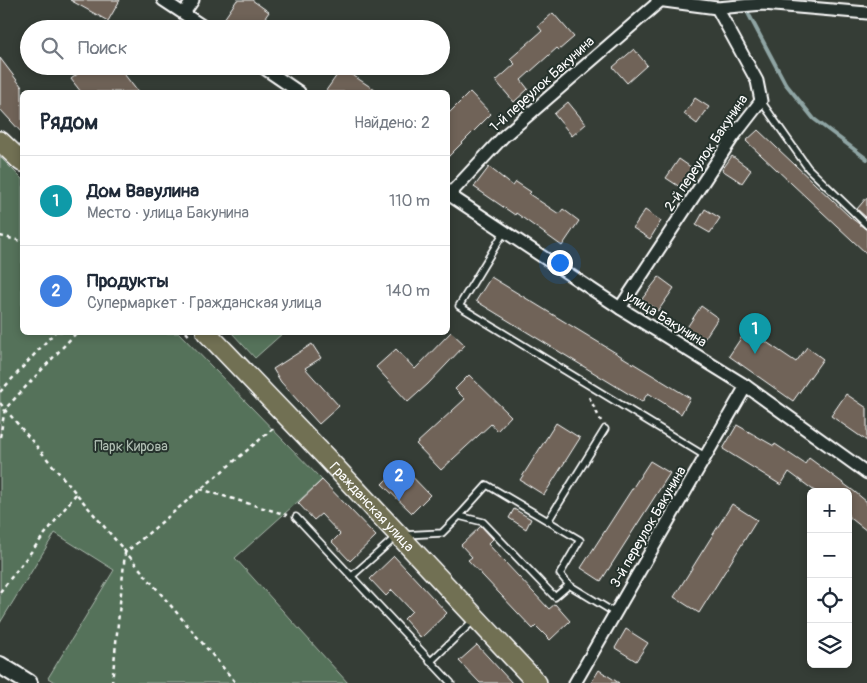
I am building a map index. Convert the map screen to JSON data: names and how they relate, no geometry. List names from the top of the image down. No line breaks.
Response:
{"streets":{"main road":["Гражданская улица"],"street":["1-й переулок Бакунина","2-й переулок Бакунина","улица Бакунина","3-й переулок Бакунина"]},"crossings":[["2-й переулок Бакунина","улица Бакунина"],["улица Бакунина","3-й переулок Бакунина"]],"parks":["Парк Кирова"],"page":{"search":"Поиск","heading":["Рядом","Найдено: 2"],"list":[{"mark":"1","name":"Дом Вавулина","note":"Место · улица Бакунина","value":"110 m"},{"mark":"2","name":"Продукты","note":"Супермаркет · Гражданская улица","value":"140 m"}],"pins":["1","2"],"map_buttons":["+","−"]}}
